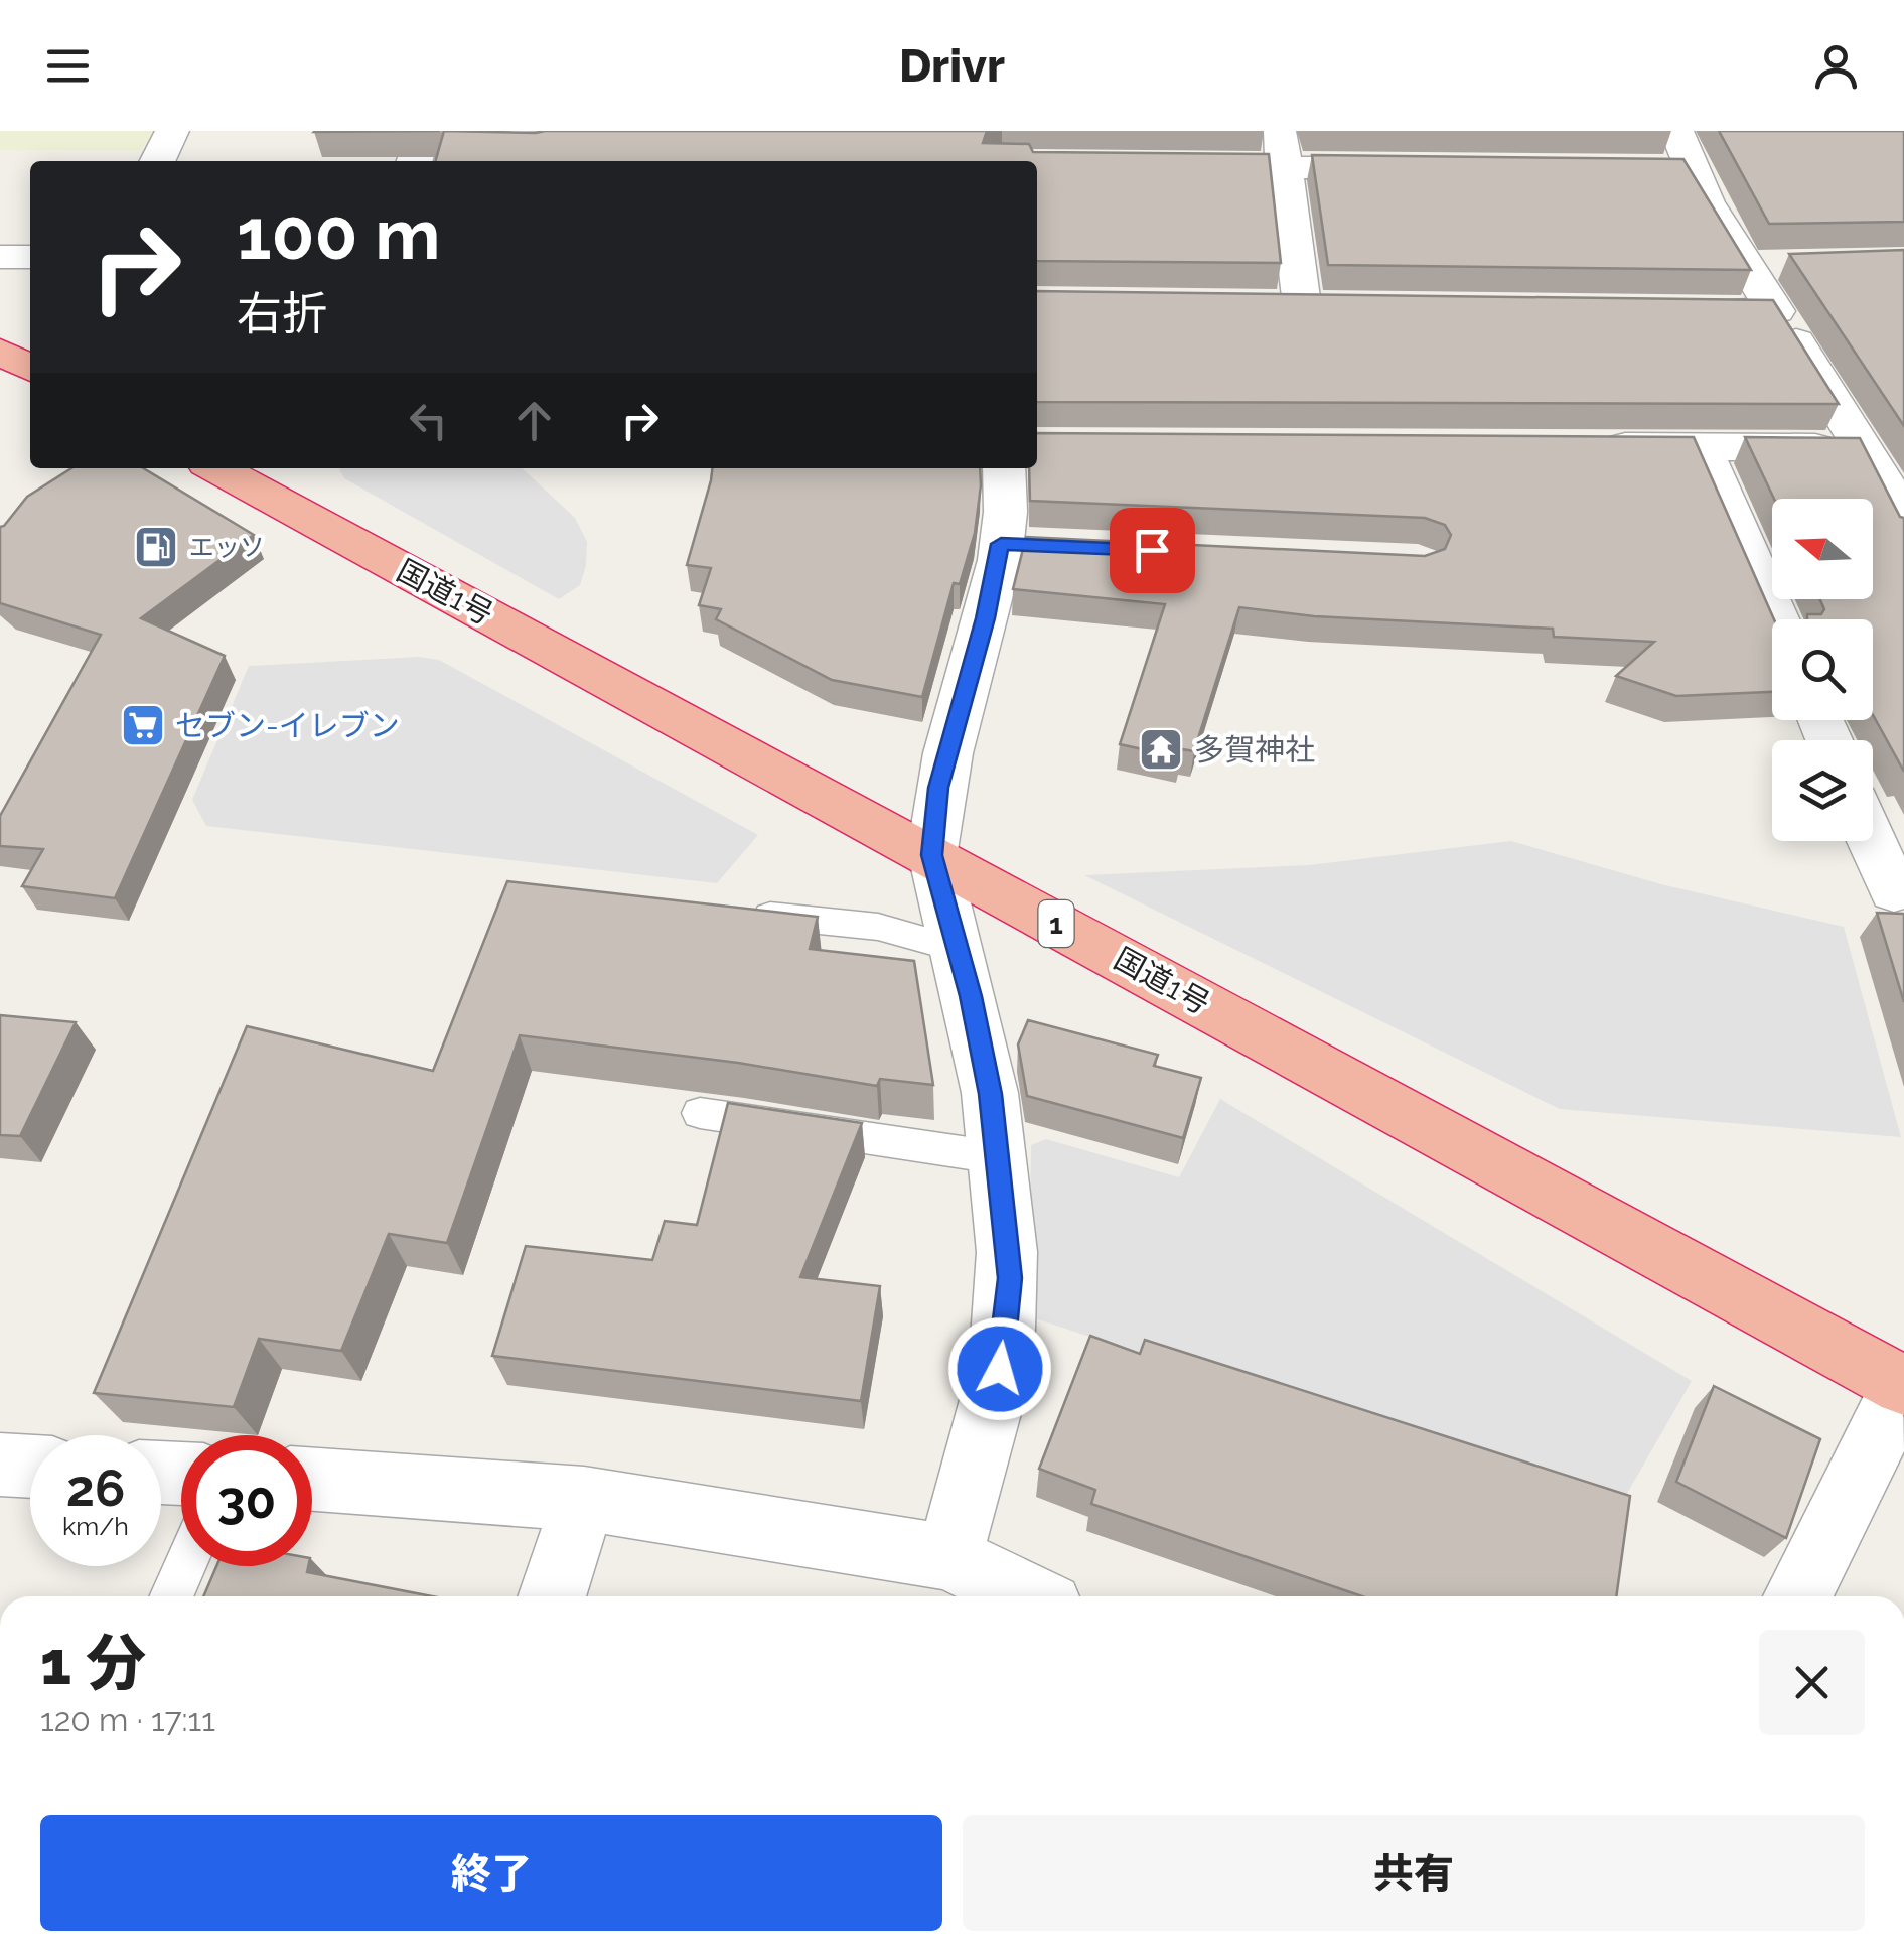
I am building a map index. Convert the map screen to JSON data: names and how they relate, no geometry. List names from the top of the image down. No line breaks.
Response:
{"streets":{"highway":["国道1号","1"]},"places":{"fuel station":["エッソ"],"supermarket":["セブン-イレブン"],"temple":["多賀神社"]},"north":"left","page":{"header":"Drivr","turn":["100 m","右折"],"speed":"26 km/h","limit":"30","heading":["1 分","120 m · 17:11"],"buttons":["終了","共有"]}}
